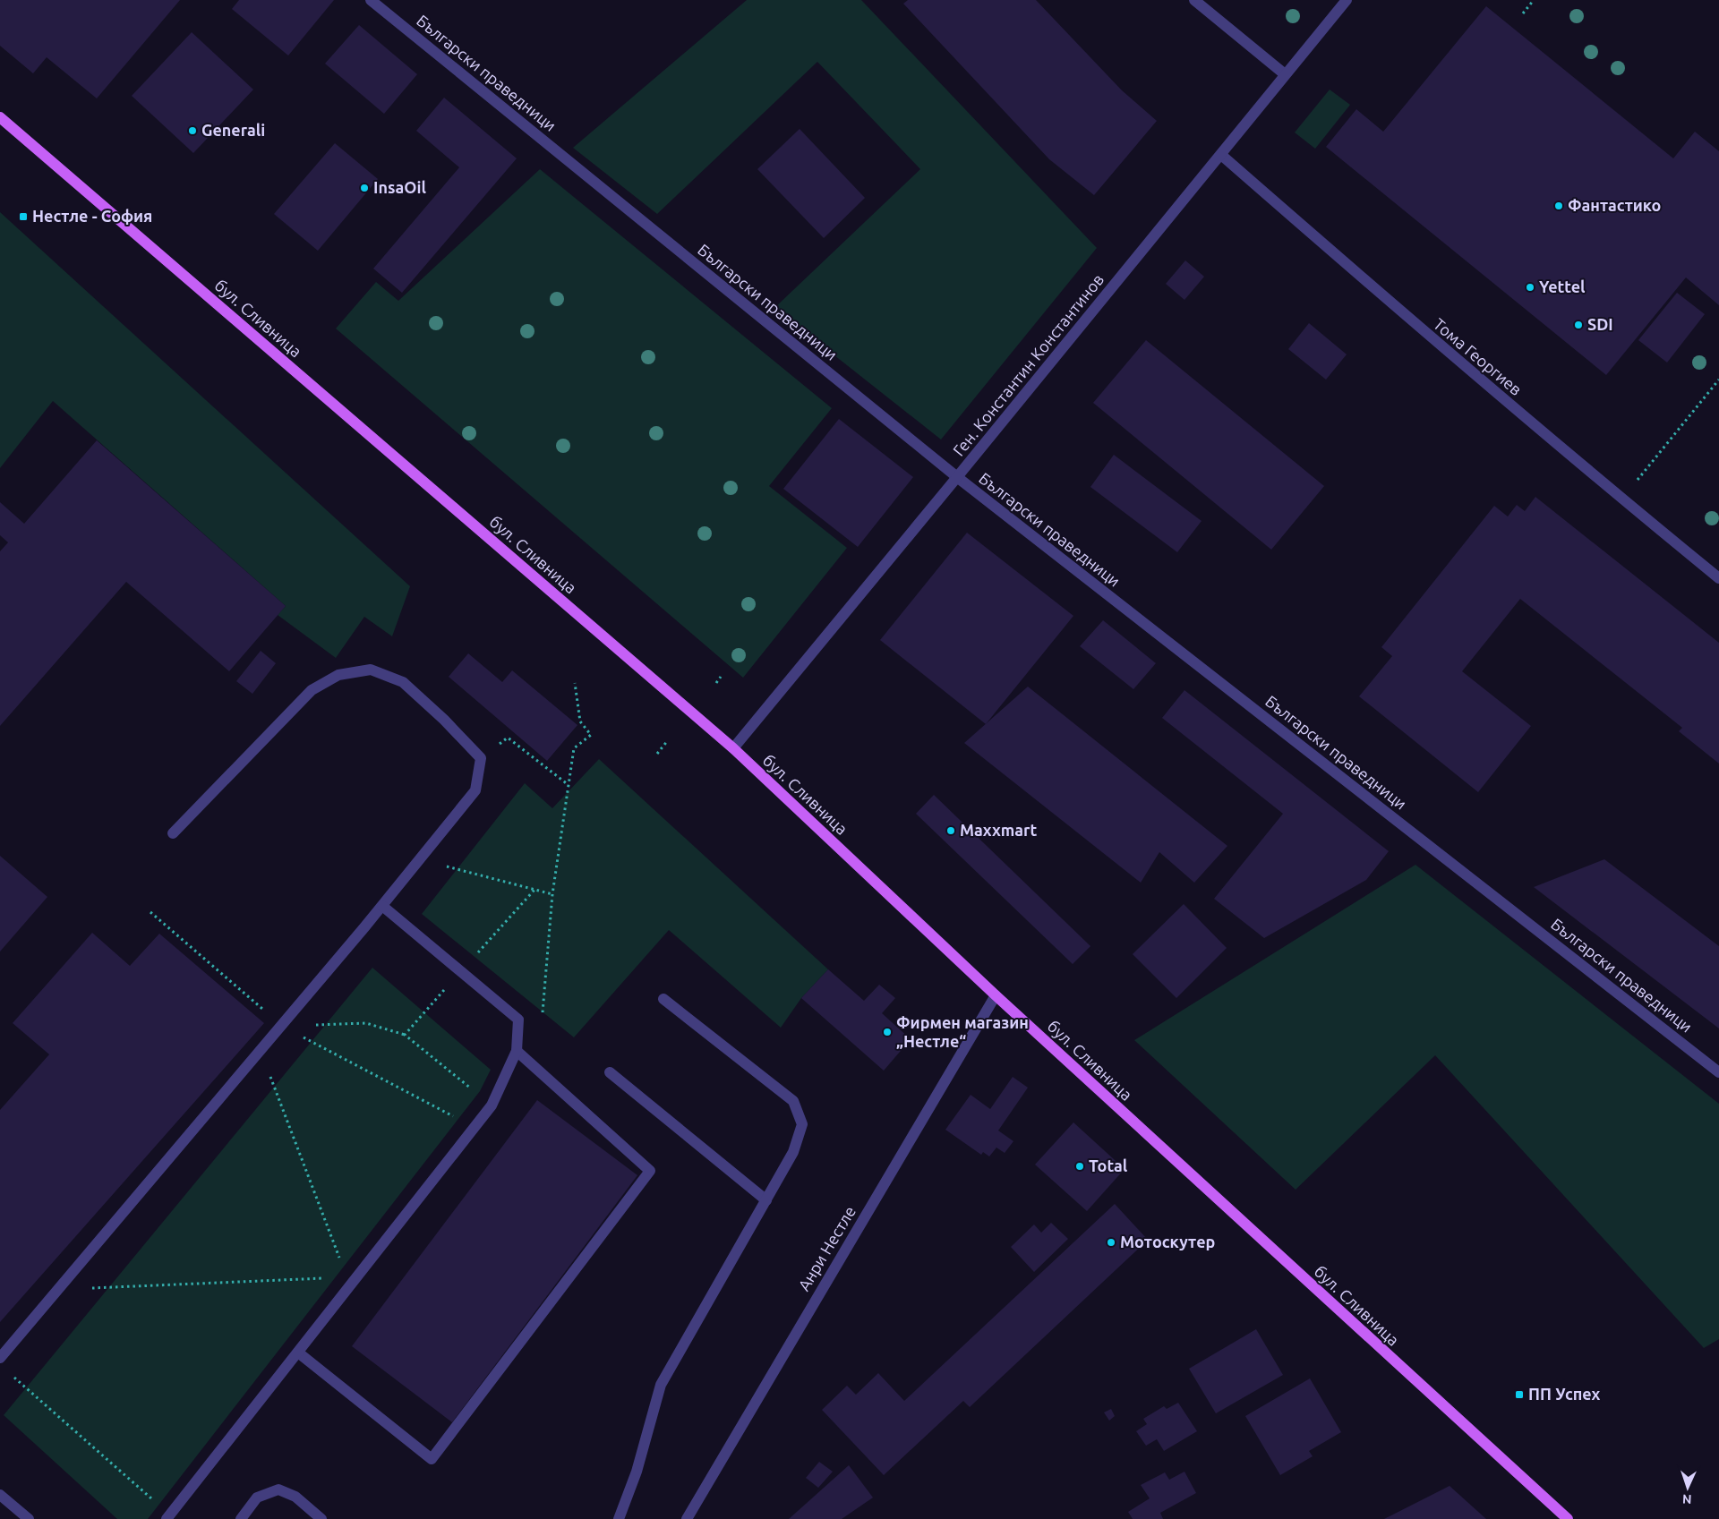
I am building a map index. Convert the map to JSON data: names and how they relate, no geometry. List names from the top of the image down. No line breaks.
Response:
{"streets":{"main road":["бул. Сливница"],"street":["Български праведници","Тома Георгиев","Ген. Константин Константинов","Анри Нестле"]},"crossings":[["Български праведници","Ген. Константин Константинов"],["бул. Сливница","Ген. Константин Константинов"],["бул. Сливница","Анри Нестле"],["Тома Георгиев","Ген. Константин Константинов"]],"places":{"other":["Generali","InsaOil","Фантастико","Yettel","SDI","Maxxmart","Фирмен магазин „Нестле“","Total","Мотоскутер"],"transit":["Нестле - София","ПП Успех"]},"north":"bottom"}
